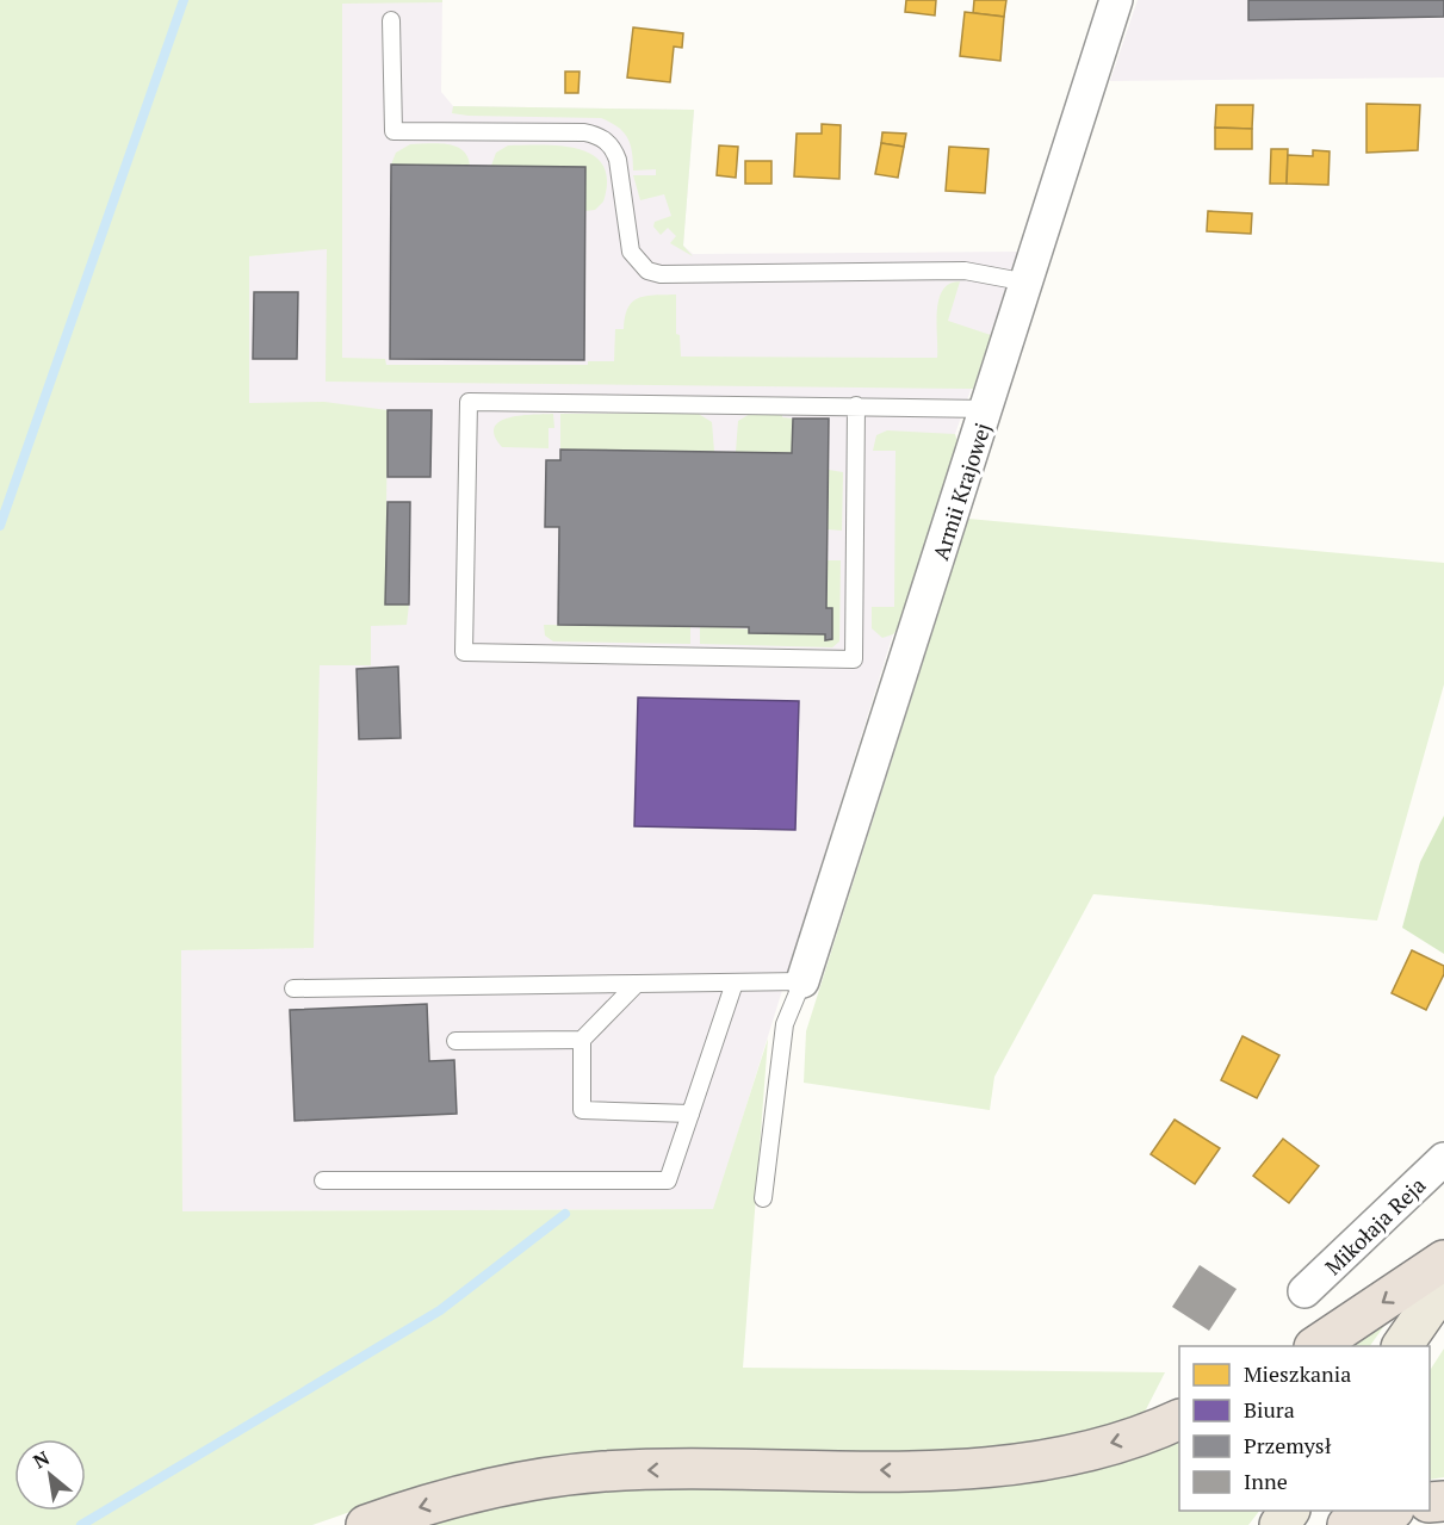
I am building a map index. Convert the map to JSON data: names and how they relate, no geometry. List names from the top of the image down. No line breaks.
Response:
{"streets":{"street":["Armii Krajowej","Mikołaja Reja"]},"legend":["Mieszkania","Biura","Przemysł","Inne"],"north":"top left"}
